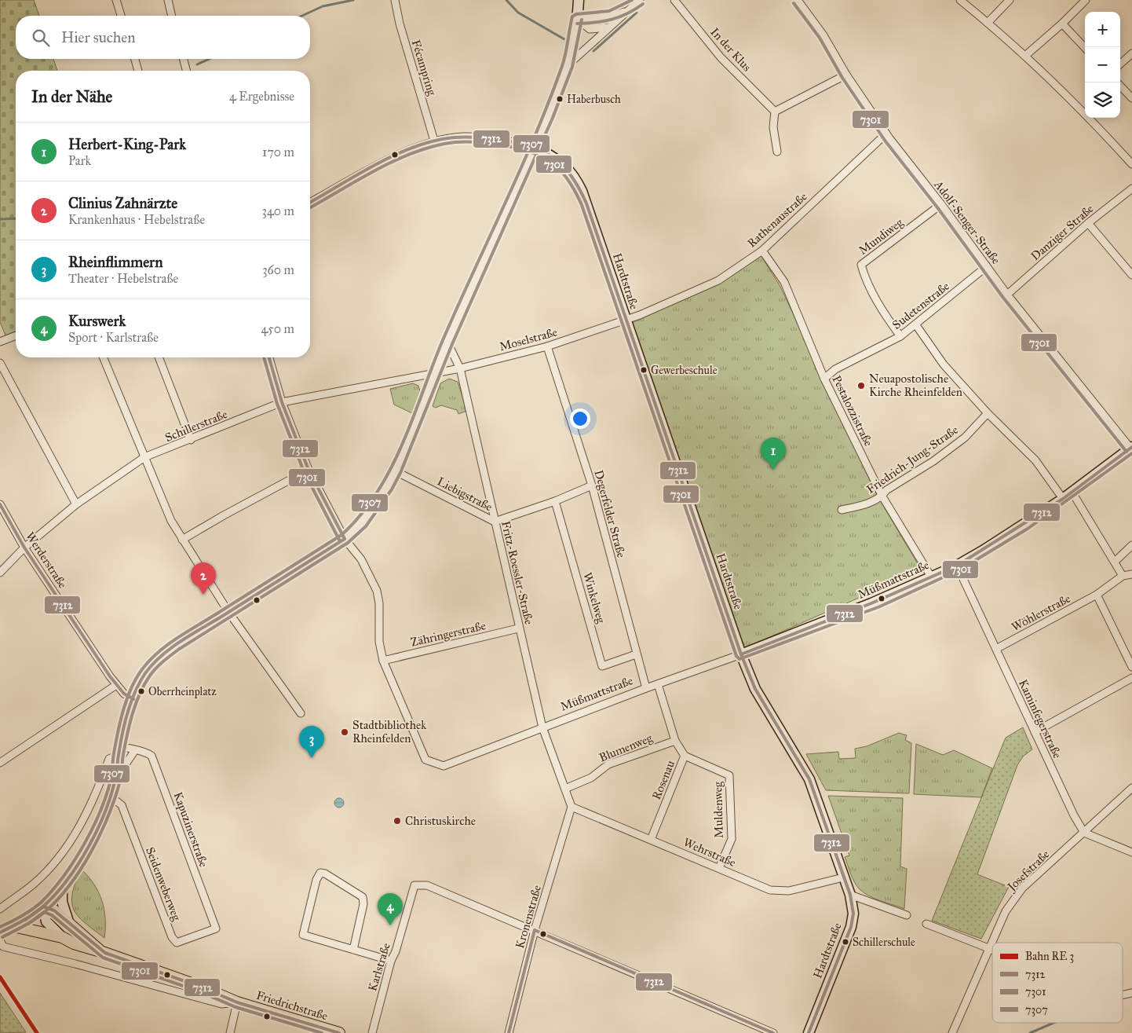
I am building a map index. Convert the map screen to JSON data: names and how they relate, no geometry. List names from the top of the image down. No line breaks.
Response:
{"streets":{"main road":["Friedrichstraße"],"street":["In der Klus","Fécampring","Rathenaustraße","Adolf-Senger-Straße","Danziger Straße","Mundiweg","Hardtstraße","Sudetenstraße","Moselstraße","Pestalozzistraße","Schillerstraße","Friedrich-Jung-Straße","Liebigstraße","Degerfelder Straße","Werderstraße","Fritz-Roessler-Straße","Müßmattstraße","Winkelweg","Wöhlerstraße","Zähringerstraße","Kaminfegerstraße","Blumenweg","Rosenau","Muldenweg","Kapuzinerstraße","Wehrstraße","Josefstraße","Seidenweberweg","Kronenstraße","Karlstraße"]},"crossings":[["Rathenaustraße","Adolf-Senger-Straße"],["Rathenaustraße","Hardtstraße"],["Rathenaustraße","Moselstraße"],["Rathenaustraße","Pestalozzistraße"],["Adolf-Senger-Straße","Danziger Straße"],["Adolf-Senger-Straße","Mundiweg"],["Adolf-Senger-Straße","Sudetenstraße"],["Adolf-Senger-Straße","Müßmattstraße"],["Mundiweg","Sudetenstraße"],["Hardtstraße","Moselstraße"],["Hardtstraße","Müßmattstraße"],["Hardtstraße","Wehrstraße"],["Sudetenstraße","Pestalozzistraße"],["Moselstraße","Schillerstraße"],["Moselstraße","Degerfelder Straße"],["Moselstraße","Fritz-Roessler-Straße"],["Pestalozzistraße","Friedrich-Jung-Straße"],["Pestalozzistraße","Müßmattstraße"],["Schillerstraße","Werderstraße"],["Liebigstraße","Degerfelder Straße"],["Liebigstraße","Fritz-Roessler-Straße"],["Liebigstraße","Winkelweg"],["Degerfelder Straße","Müßmattstraße"],["Degerfelder Straße","Winkelweg"],["Fritz-Roessler-Straße","Müßmattstraße"],["Fritz-Roessler-Straße","Zähringerstraße"],["Fritz-Roessler-Straße","Blumenweg"],["Fritz-Roessler-Straße","Wehrstraße"],["Fritz-Roessler-Straße","Kronenstraße"],["Müßmattstraße","Zähringerstraße"],["Müßmattstraße","Kaminfegerstraße"],["Müßmattstraße","Rosenau"],["Wöhlerstraße","Kaminfegerstraße"],["Kaminfegerstraße","Josefstraße"],["Blumenweg","Rosenau"],["Rosenau","Muldenweg"],["Rosenau","Wehrstraße"],["Muldenweg","Wehrstraße"],["Kapuzinerstraße","Seidenweberweg"],["Wehrstraße","Kronenstraße"],["Kronenstraße","Karlstraße"]],"places":["Haberbusch","Gewerbeschule","Neuapostolische Kirche Rheinfelden","Oberrheinplatz","Stadtbibliothek Rheinfelden","Christuskirche","Schillerschule"],"lines":["transit line 7307","transit line 7301","transit line 7312"],"legend":["Bahn RE 3","7312","7301","7307"],"page":{"map_buttons":["+","−"],"search":"Hier suchen","heading":["In der Nähe","4 Ergebnisse"],"list":[{"mark":"1","name":"Herbert-King-Park","note":"Park","value":"170 m"},{"mark":"2","name":"Clinius Zahnärzte","note":"Krankenhaus · Hebelstraße","value":"340 m"},{"mark":"3","name":"Rheinflimmern","note":"Theater · Hebelstraße","value":"360 m"},{"mark":"4","name":"Kurswerk","note":"Sport · Karlstraße","value":"450 m"}],"pins":["1","2","3","4"]}}
